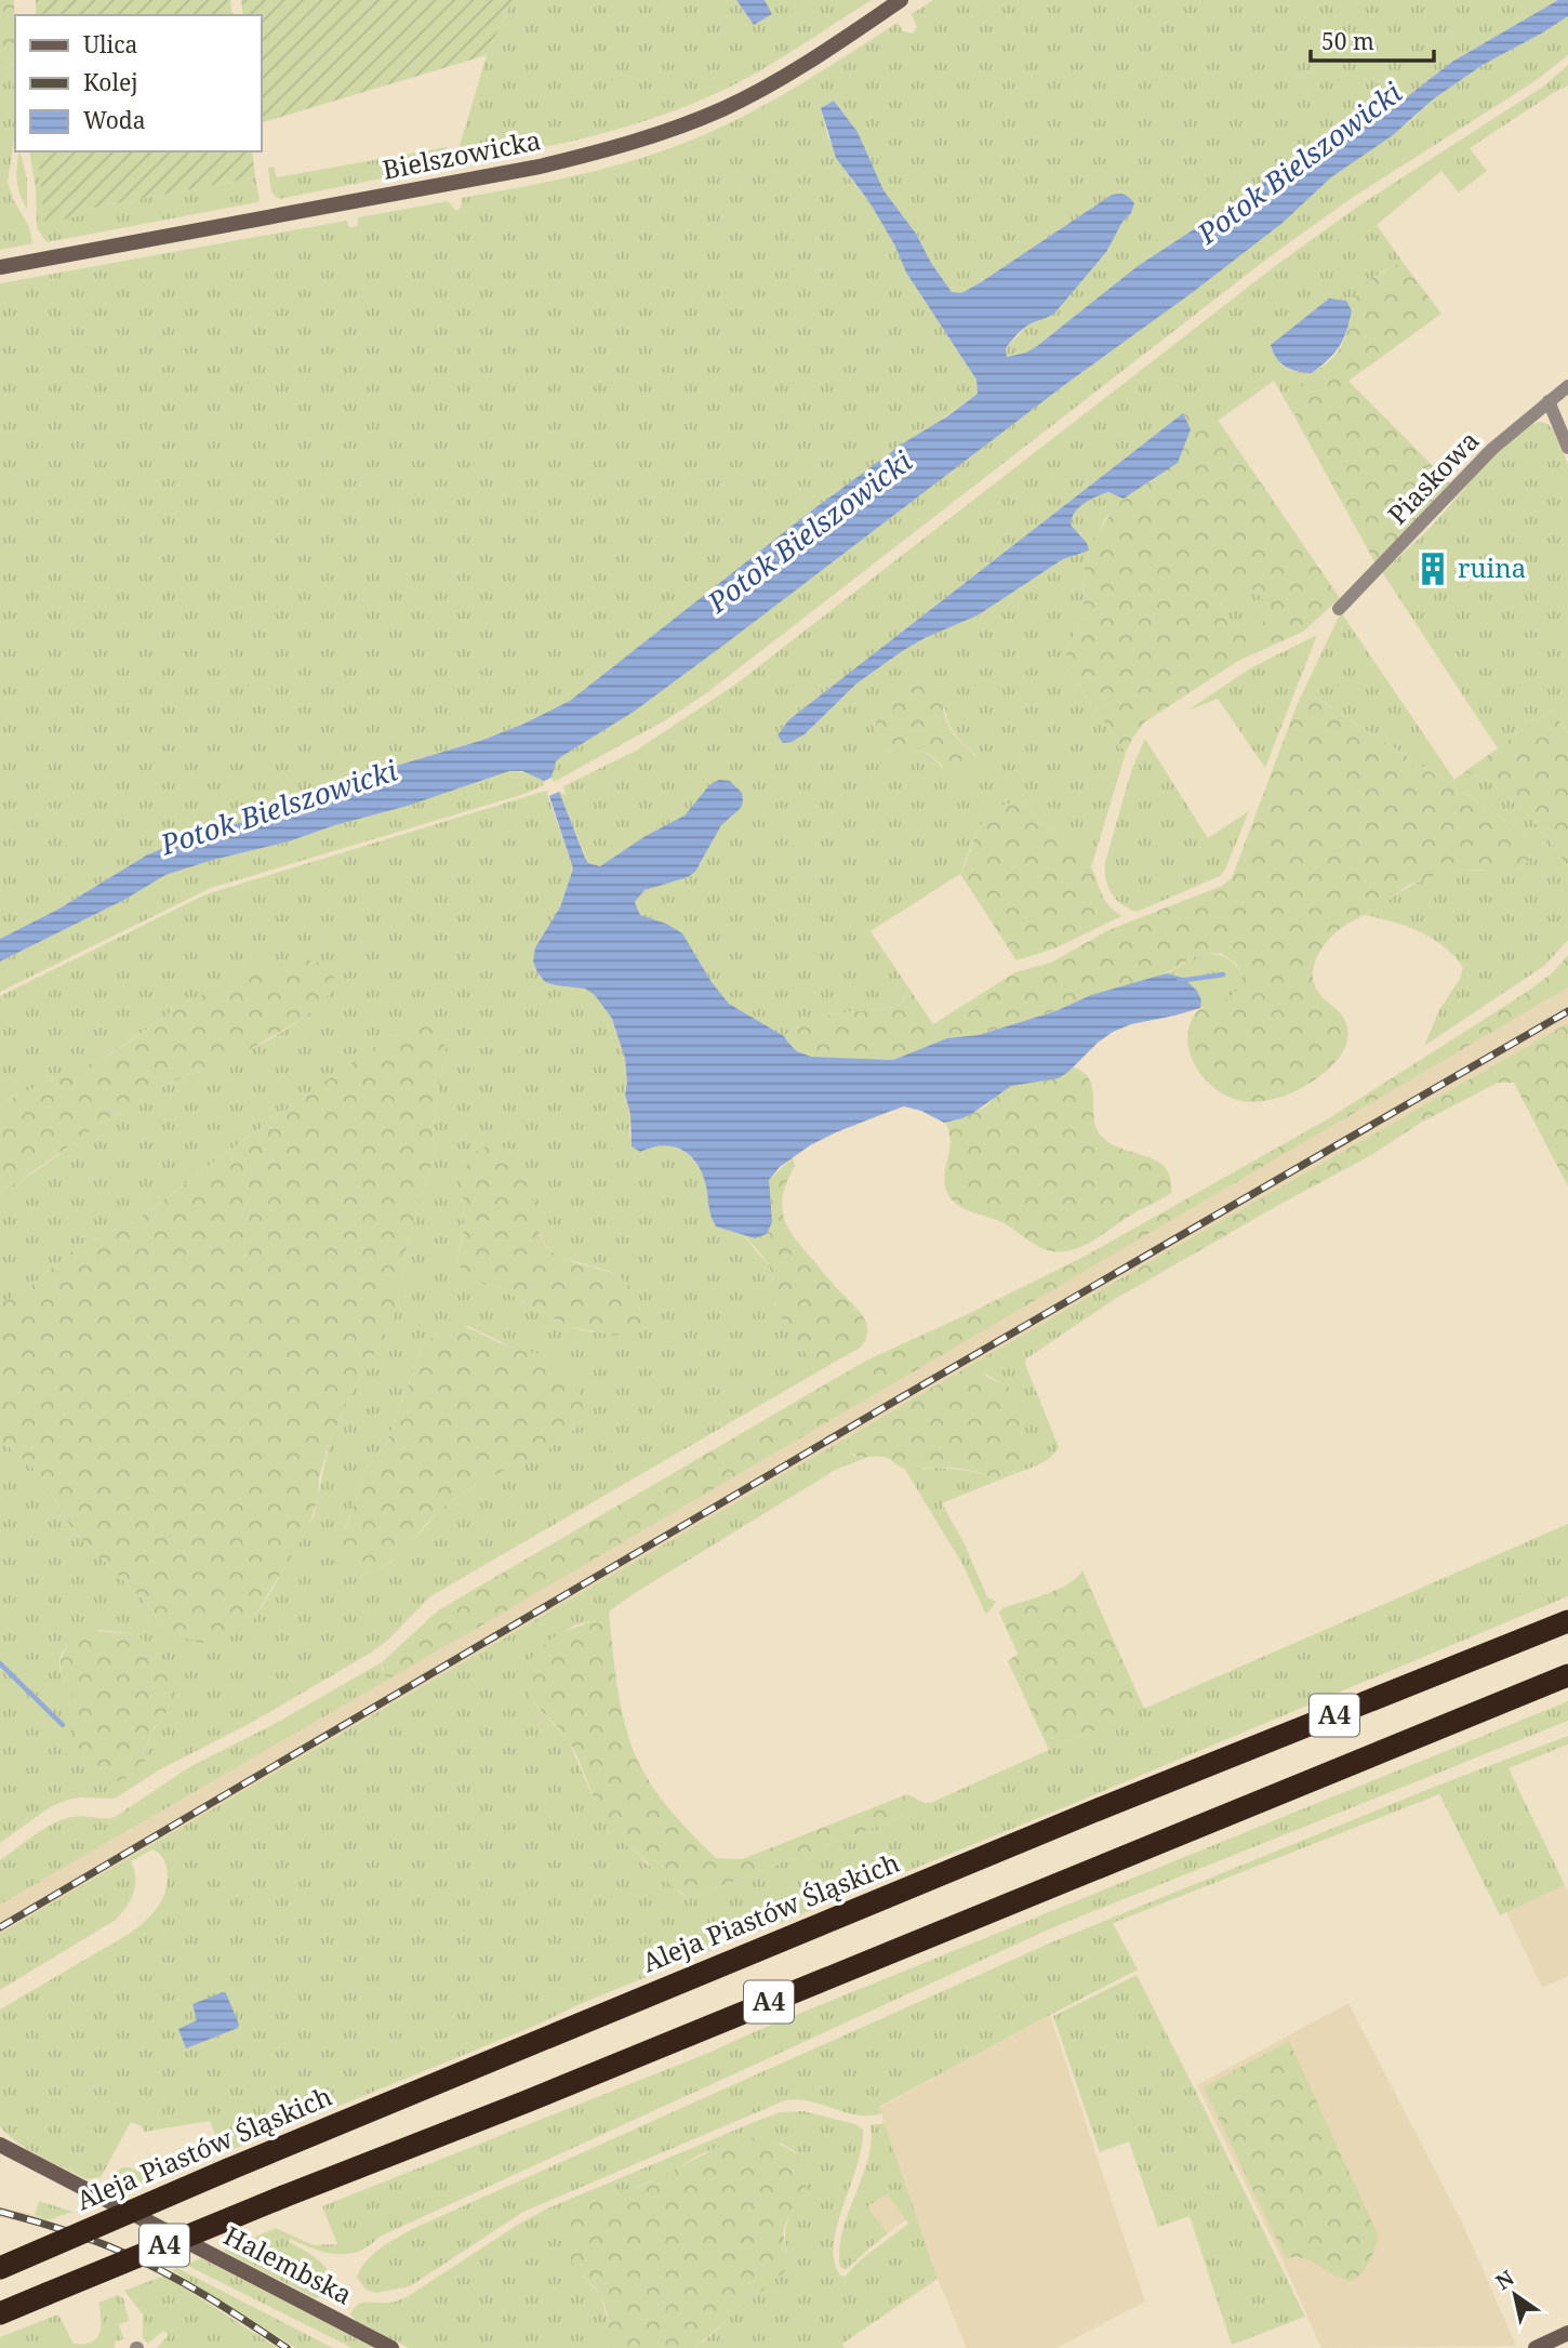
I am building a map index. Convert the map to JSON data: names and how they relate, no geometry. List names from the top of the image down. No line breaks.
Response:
{"streets":{"highway":["A4","Aleja Piastów Śląskich"],"street":["Bielszowicka","Piaskowa","Halembska"]},"water":["Potok Bielszowicki"],"places":{"building":["ruina"]},"legend":["Ulica","Kolej","Woda"],"scale_bar":"50 m","north":"top left"}
